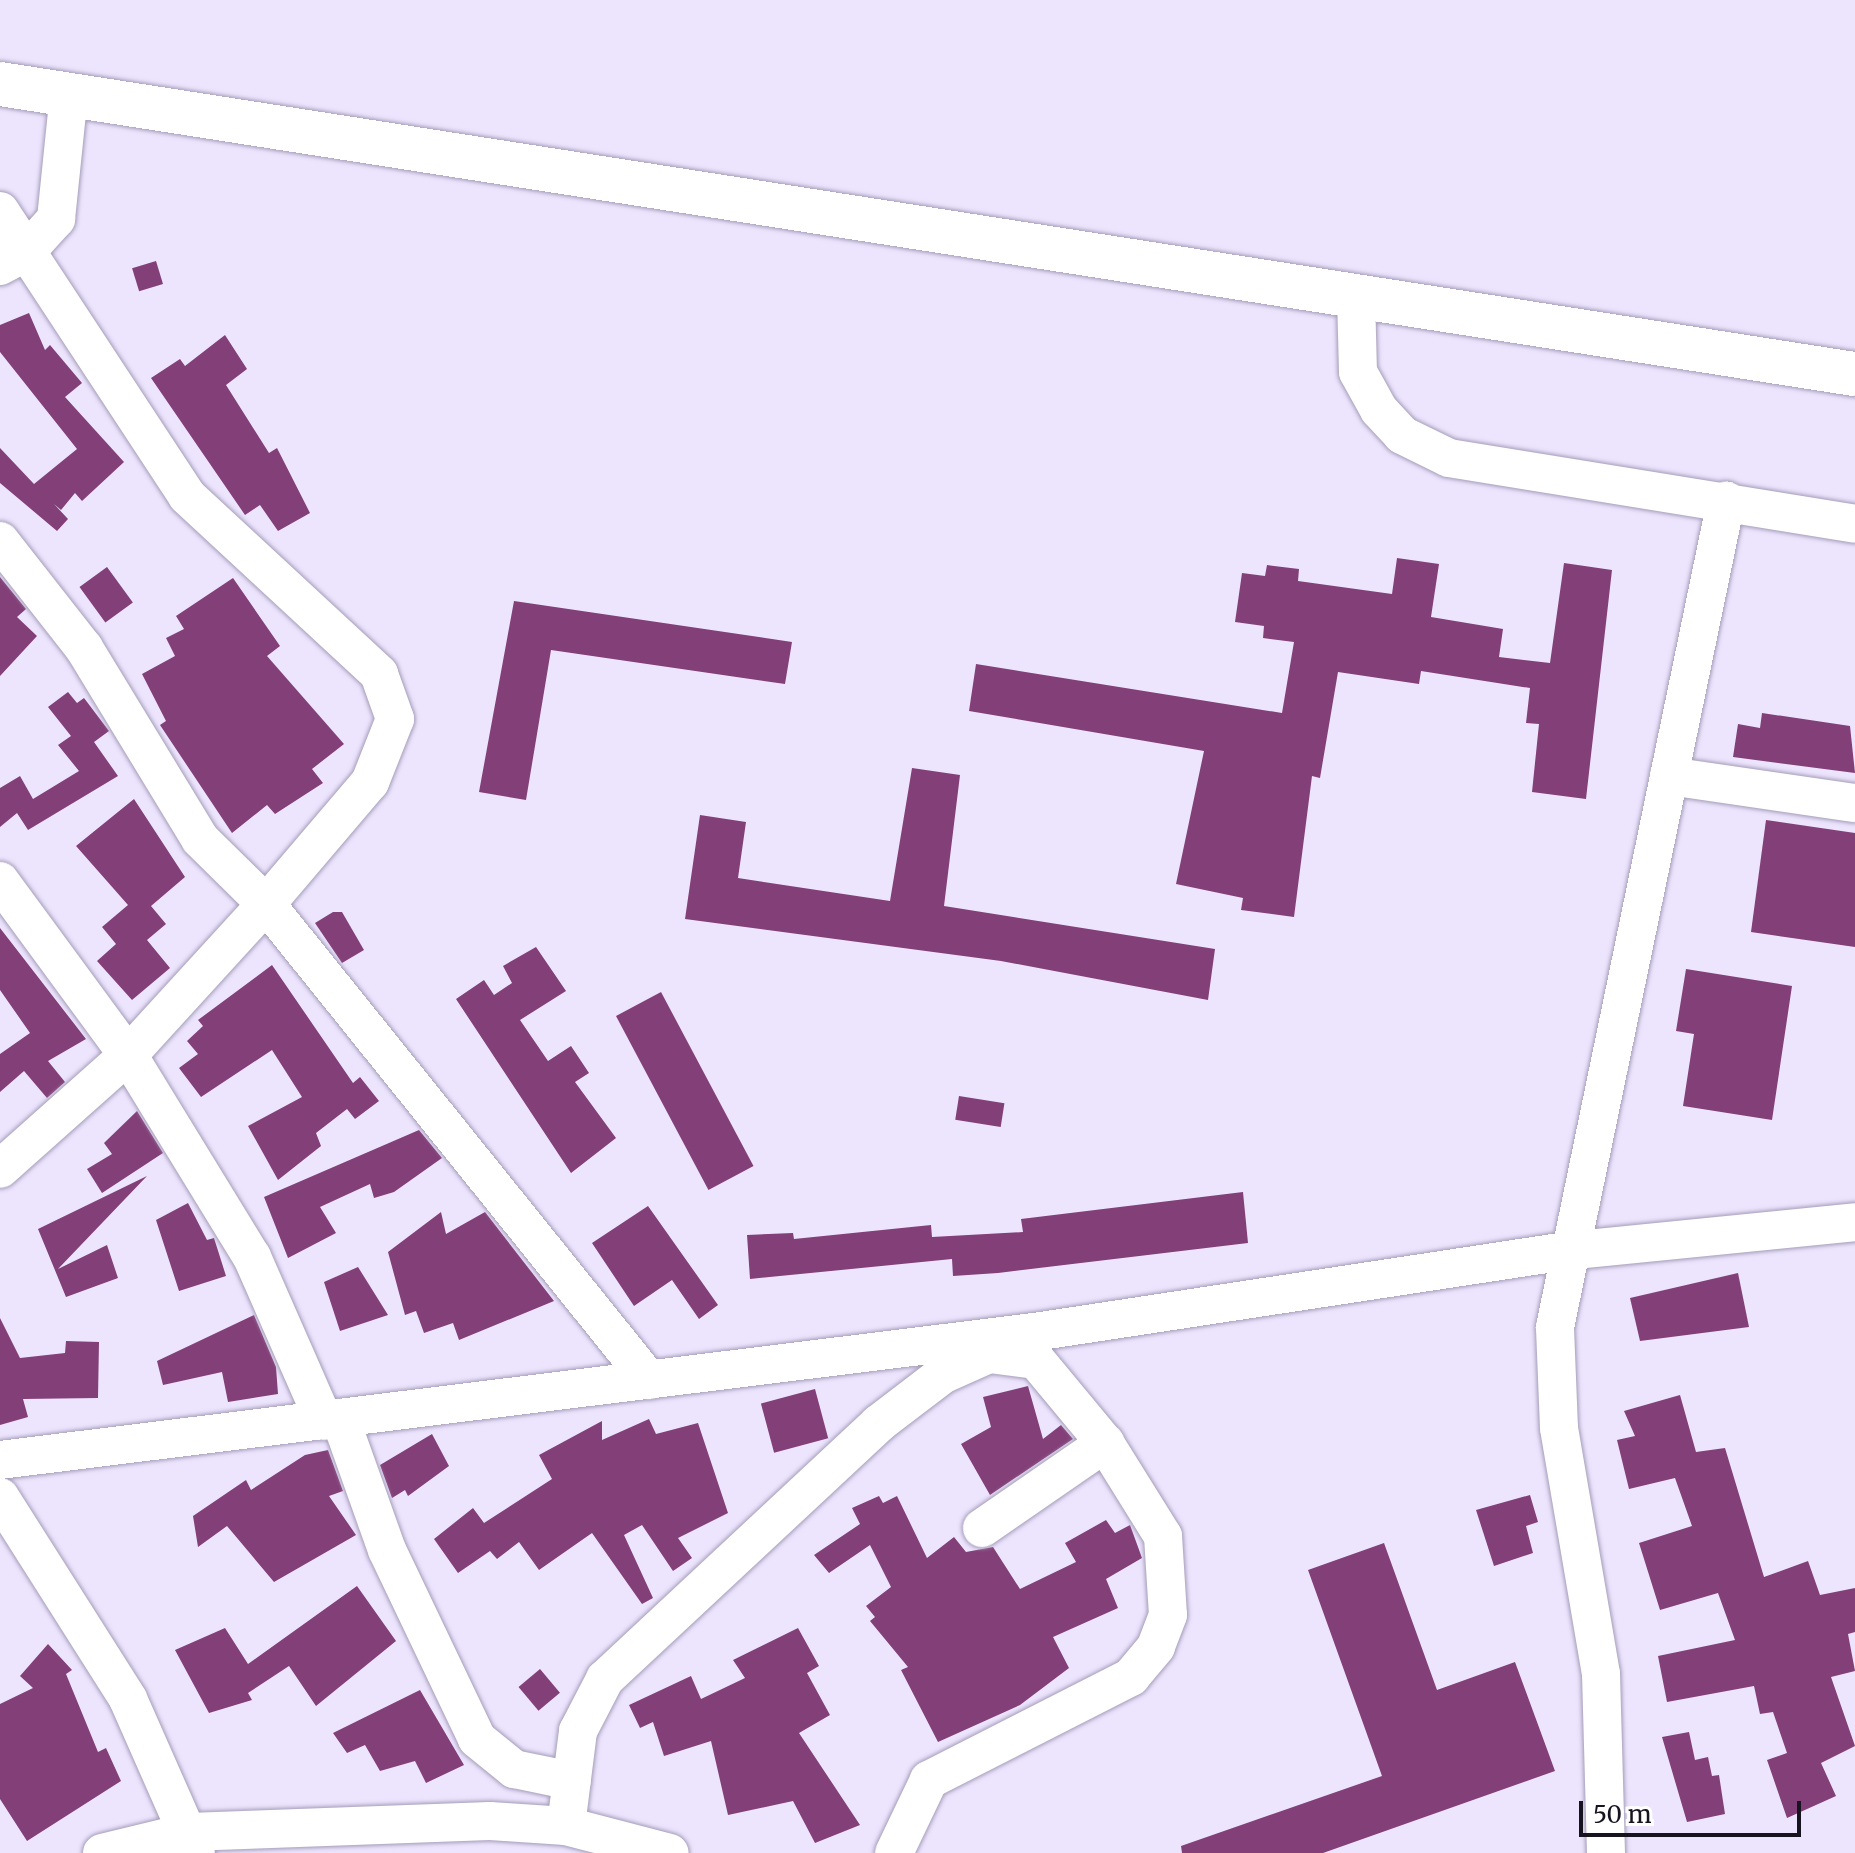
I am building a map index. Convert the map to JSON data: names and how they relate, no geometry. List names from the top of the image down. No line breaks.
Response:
{"scale_bar":"50 m"}
